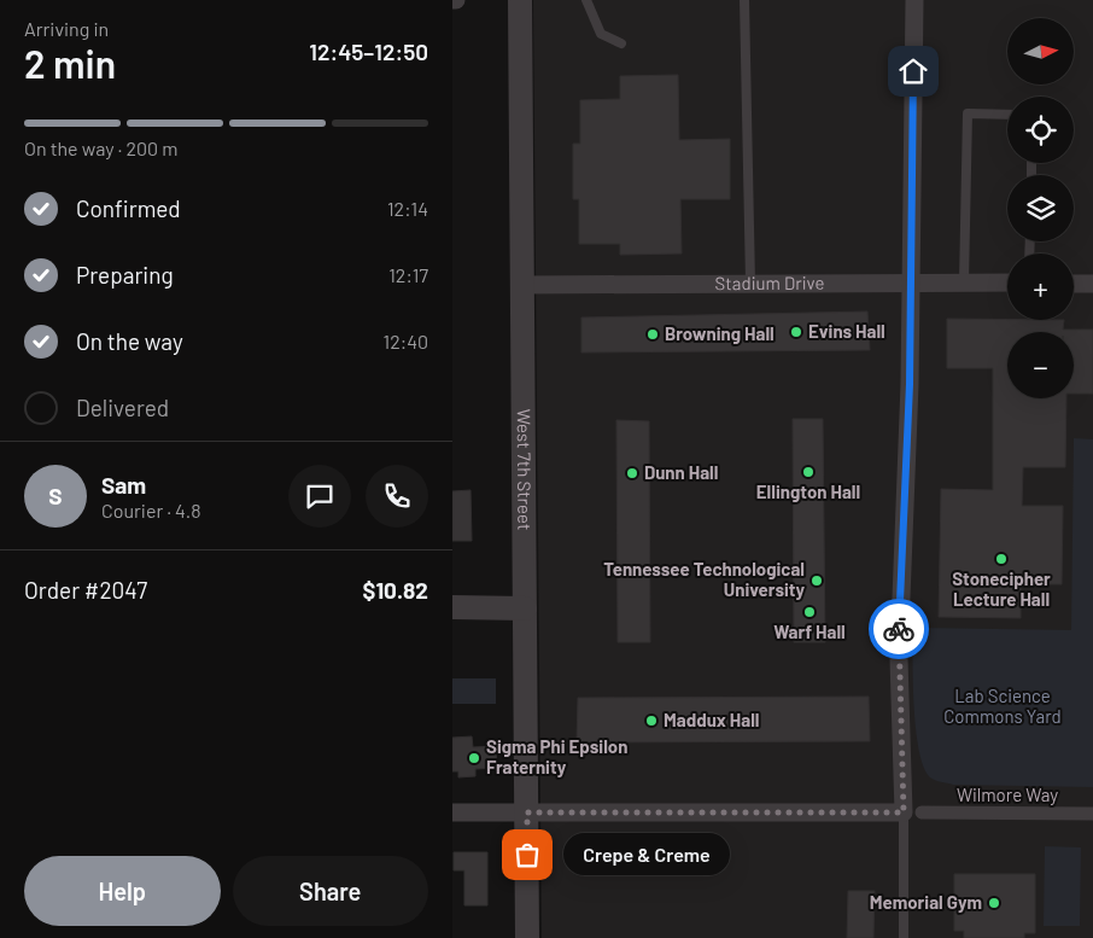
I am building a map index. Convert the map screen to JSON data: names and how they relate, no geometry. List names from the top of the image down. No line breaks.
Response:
{"streets":{"street":["Stadium Drive","West 7th Street","Wilmore Way"]},"crossings":[["Stadium Drive","West 7th Street"]],"parks":["Lab Science Commons Yard"],"places":["Evins Hall","Browning Hall","Ellington Hall","Dunn Hall","Stonecipher Lecture Hall","Tennessee Technological University","Warf Hall","Maddux Hall","Sigma Phi Epsilon Fraternity","Crepe & Creme","Memorial Gym"],"north":"right","page":{"heading":["2 min","Arriving in","12:45–12:50"],"panel":["Sam","Courier · 4.8","Order #2047","$10.82"],"map_buttons":["+","−"],"bar":"On the way · 200 m","list":[["Confirmed","12:14"],["Preparing","12:17"],["On the way","12:40"],"Delivered"],"round":"S","bubble":"Crepe & Creme","buttons":["Help","Share"]}}
